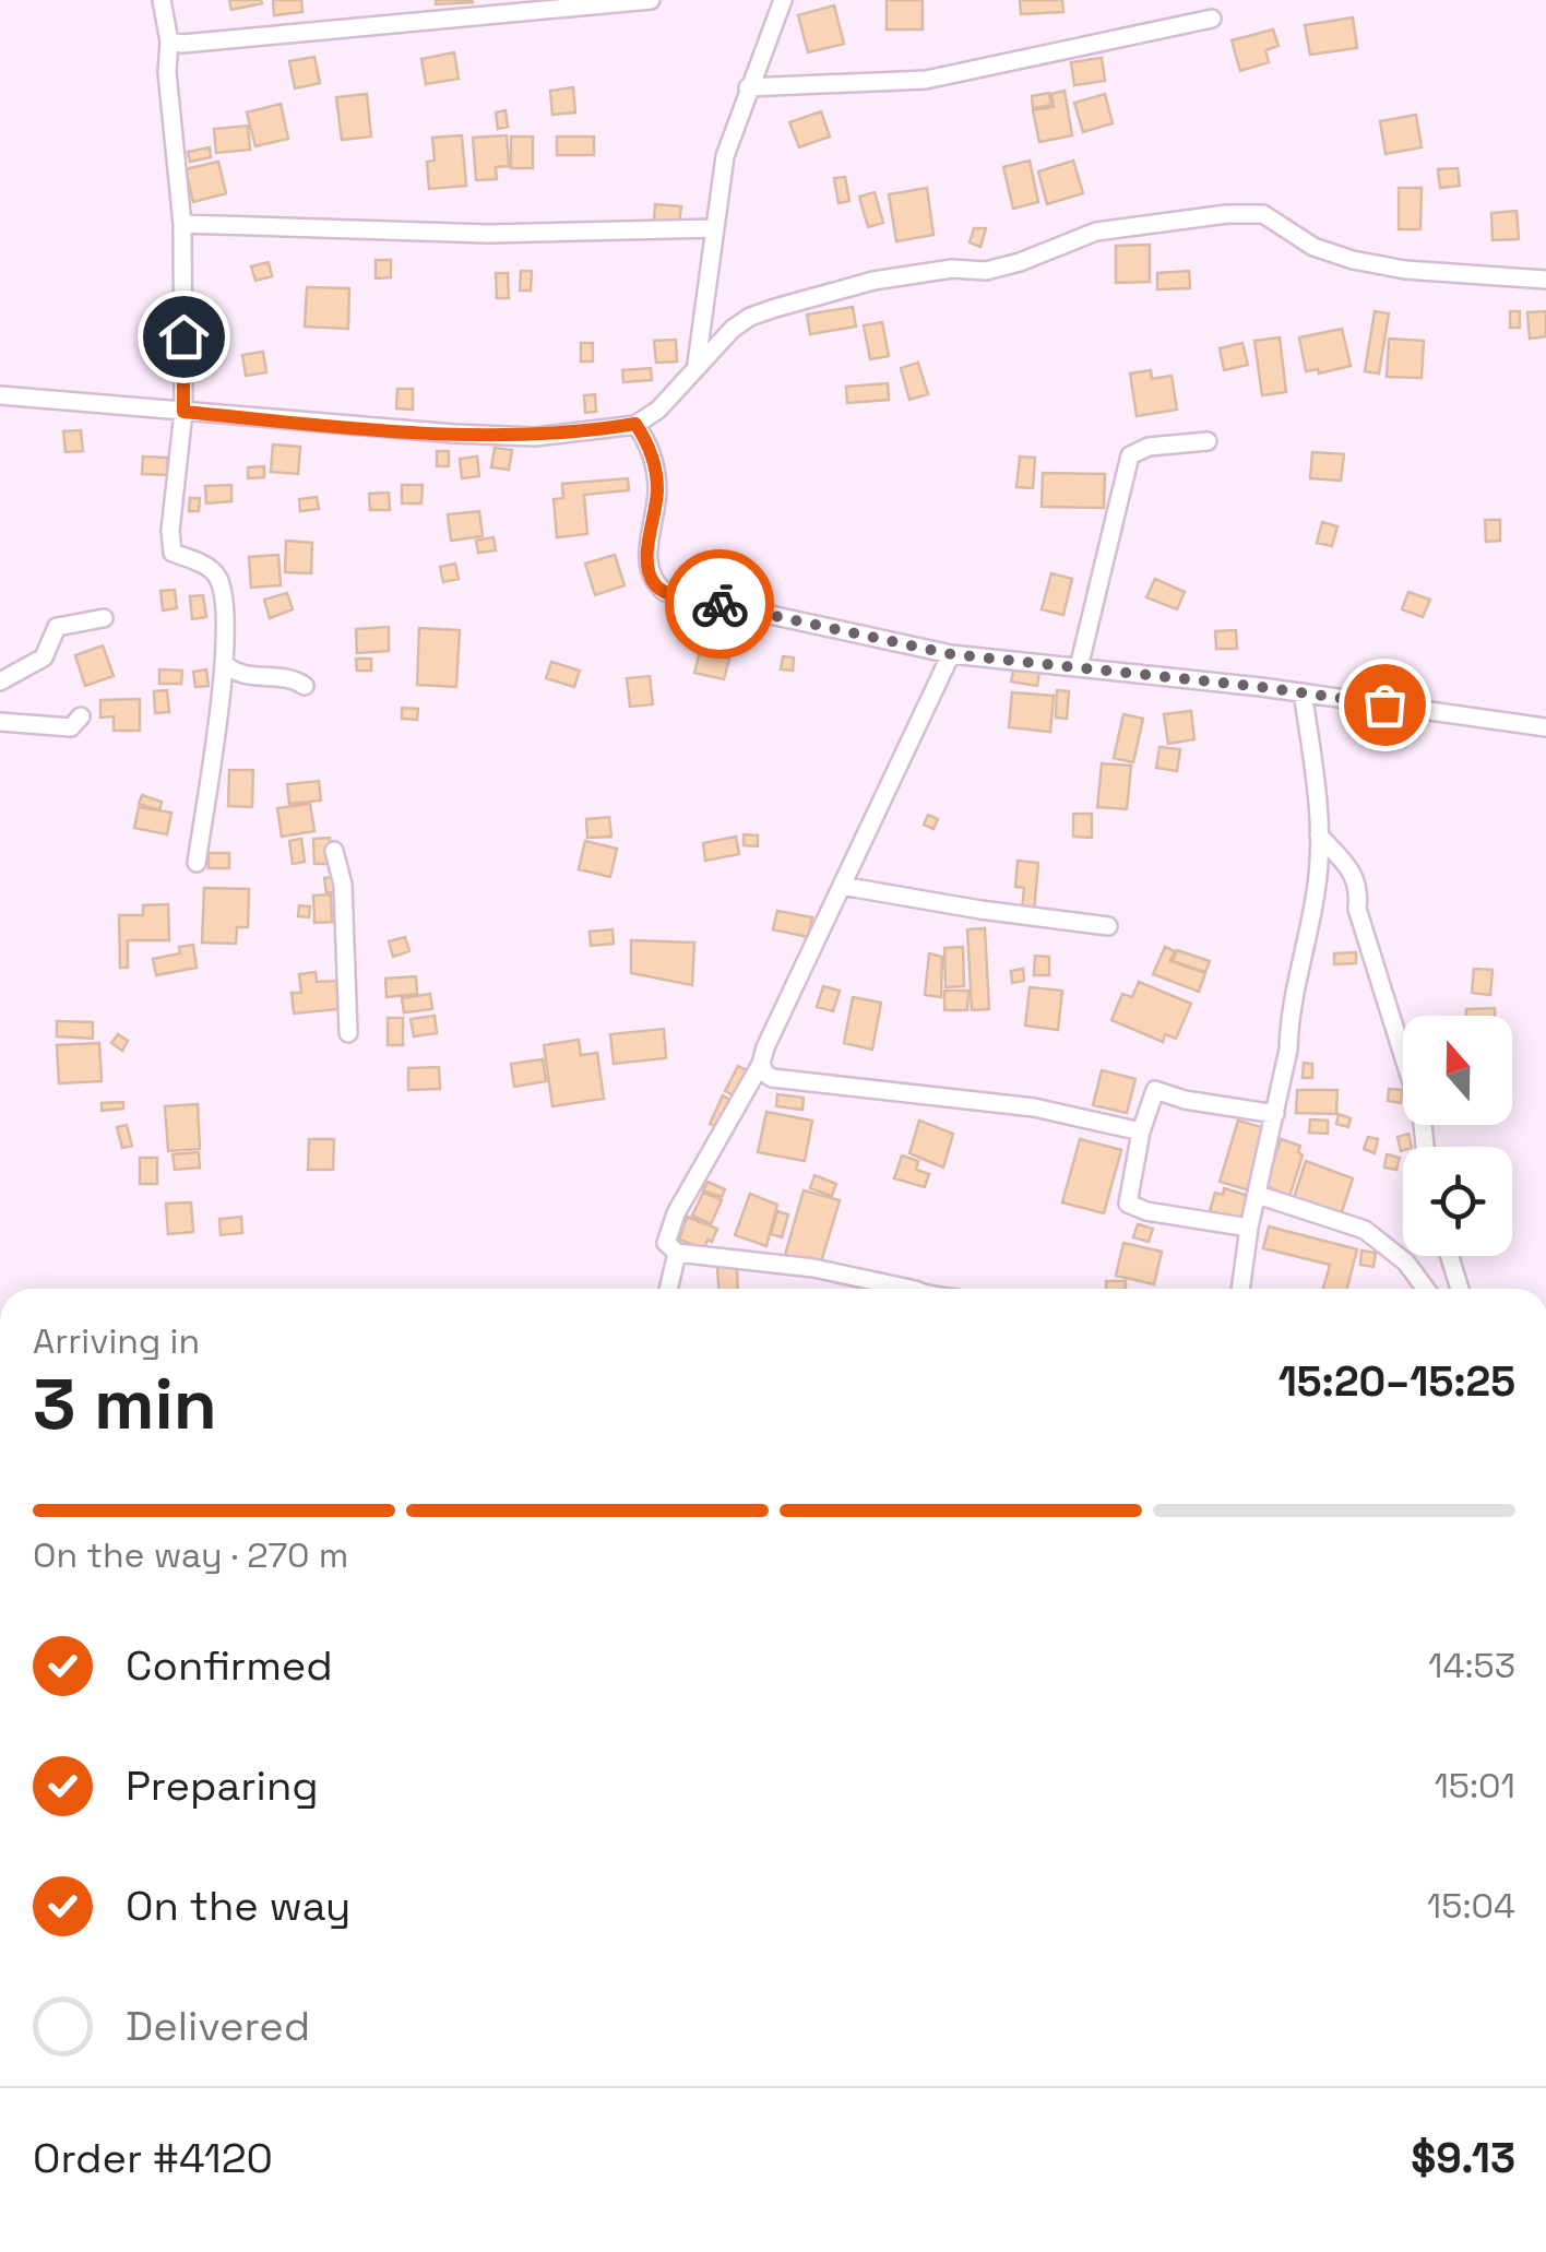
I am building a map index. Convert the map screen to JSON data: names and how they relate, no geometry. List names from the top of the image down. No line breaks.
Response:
{"north":"top","page":{"heading":["3 min","Arriving in","15:20–15:25"],"panel":["Order #4120","$9.13"],"bar":"On the way · 270 m","list":[["Confirmed","14:53"],["Preparing","15:01"],["On the way","15:04"],"Delivered"]}}
